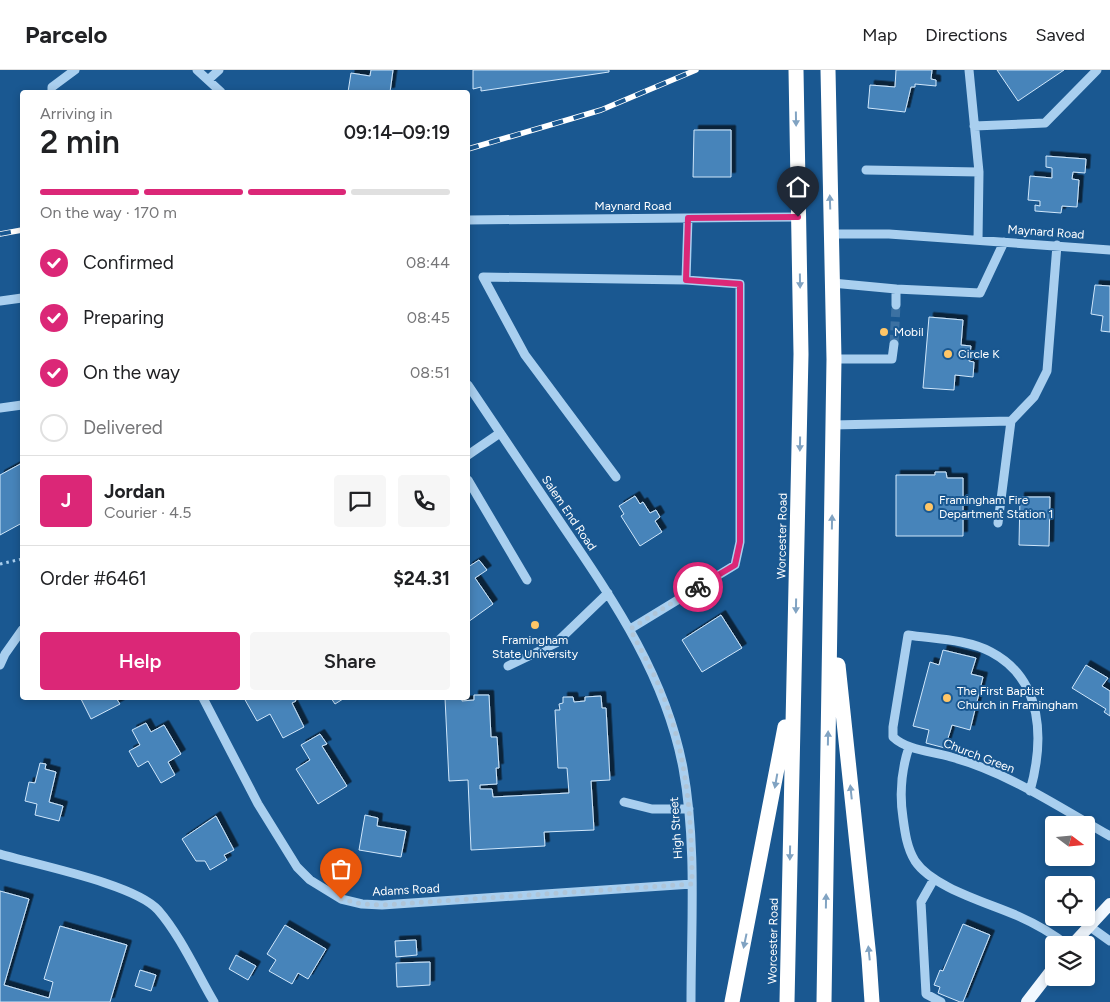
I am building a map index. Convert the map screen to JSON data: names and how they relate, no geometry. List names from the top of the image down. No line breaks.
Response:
{"streets":{"highway":["Worcester Road"],"street":["Maynard Road","Salem End Road","Church Green","High Street","Adams Road"]},"crossings":[["Maynard Road","Worcester Road"],["Salem End Road","High Street"],["High Street","Adams Road"]],"places":["Mobil","Circle K","Framingham Fire Department Station 1","Framingham State University","The First Baptist Church in Framingham"],"north":"right","page":{"header":"Parcelo","nav":["Map","Directions","Saved"],"heading":["2 min","Arriving in","09:14–09:19"],"panel":["Jordan","Courier · 4.5","Order #6461","$24.31"],"bar":"On the way · 170 m","list":[["Confirmed","08:44"],["Preparing","08:45"],["On the way","08:51"],"Delivered"],"round":"J","buttons":["Help","Share"]}}
